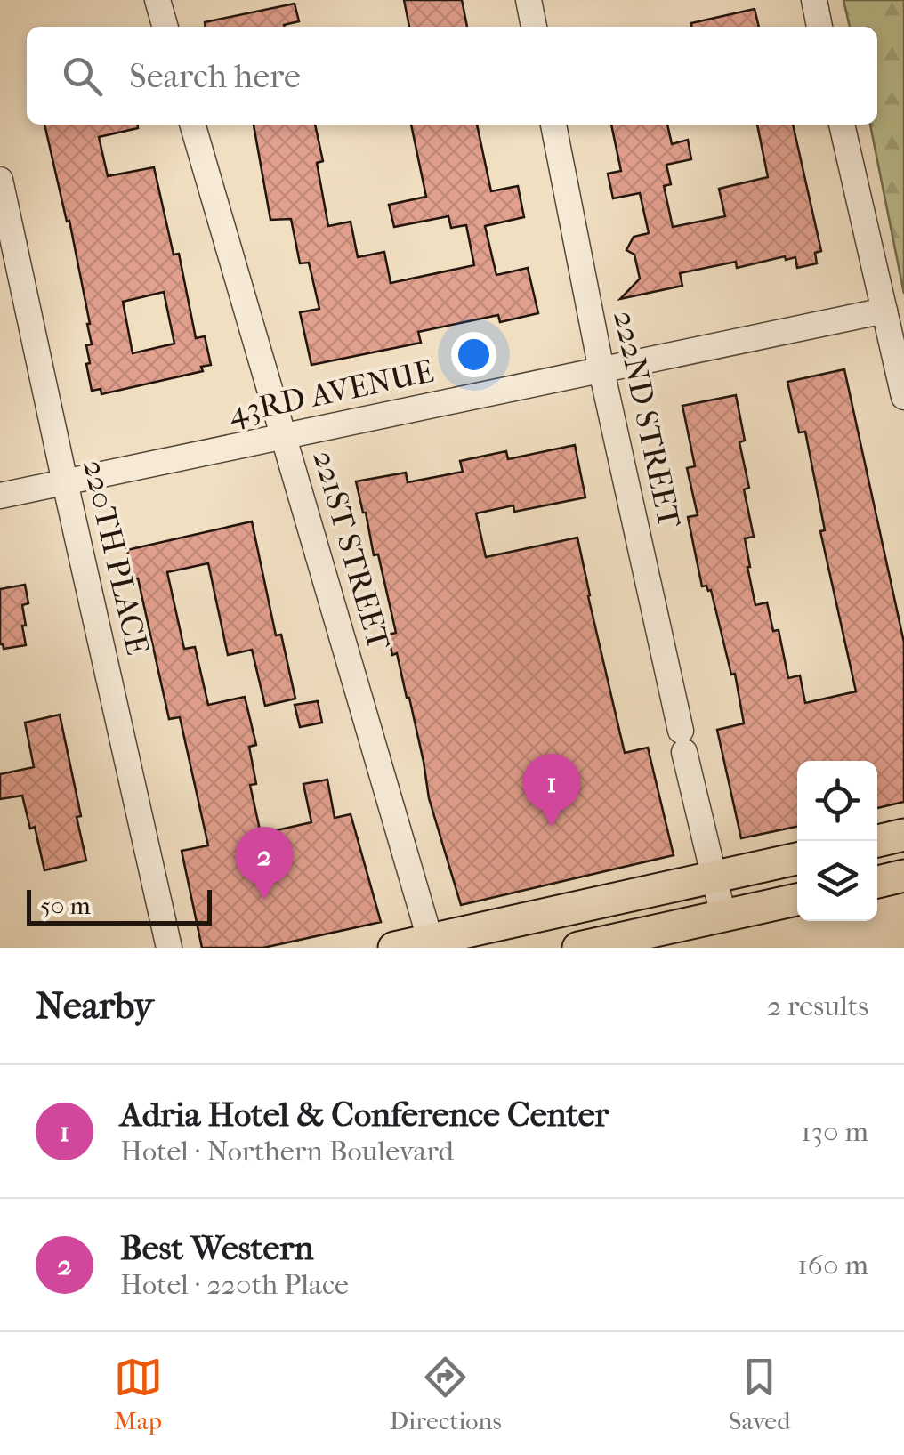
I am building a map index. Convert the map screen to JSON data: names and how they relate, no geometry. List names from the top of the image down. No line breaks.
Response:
{"streets":{"street":["43RD AVENUE","222ND STREET","221ST STREET","220TH PLACE"]},"crossings":[["43RD AVENUE","222ND STREET"],["43RD AVENUE","221ST STREET"],["43RD AVENUE","220TH PLACE"]],"scale_bar":"50 m","page":{"search":"Search here","pins":["1","2"],"scale":"50 m","heading":["Nearby","2 results"],"list":[{"mark":"1","name":"Adria Hotel & Conference Center","note":"Hotel · Northern Boulevard","value":"130 m"},{"mark":"2","name":"Best Western","note":"Hotel · 220th Place","value":"160 m"}],"nav":["Map","Directions","Saved"]}}
